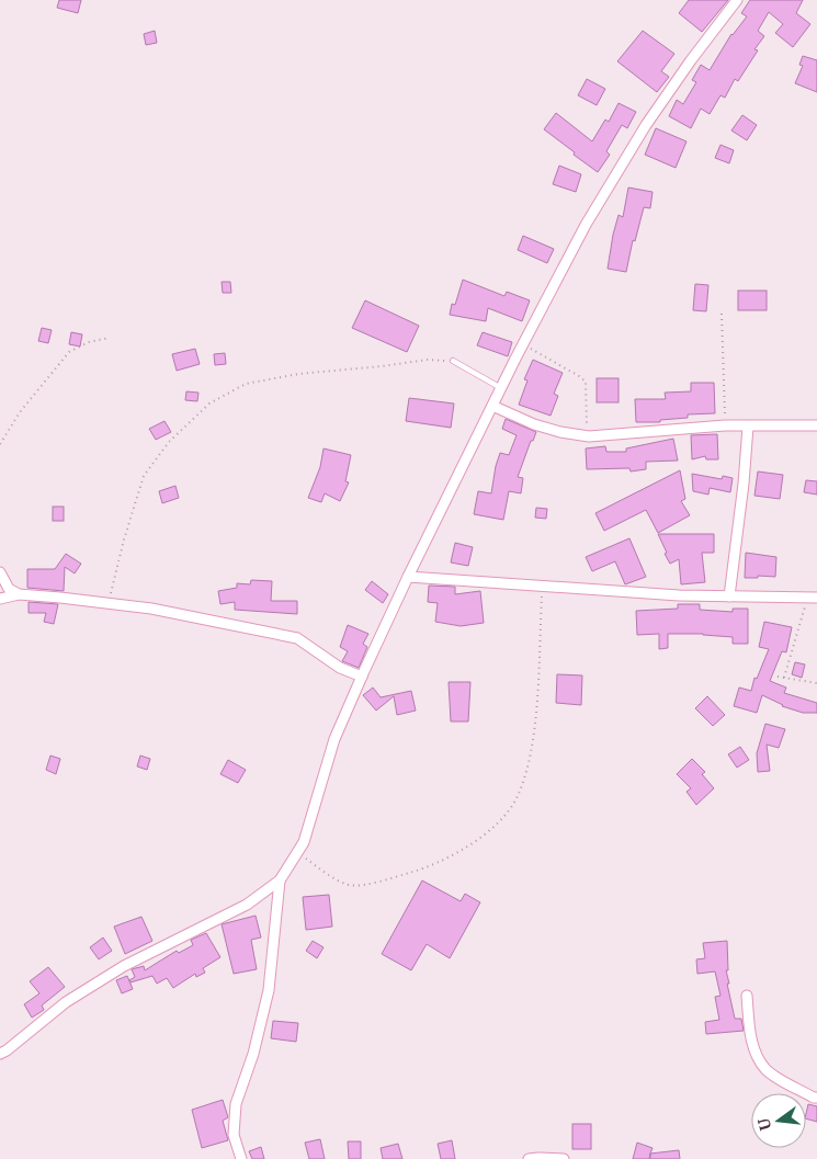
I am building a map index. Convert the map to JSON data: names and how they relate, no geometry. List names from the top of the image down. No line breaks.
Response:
{"north":"left"}
